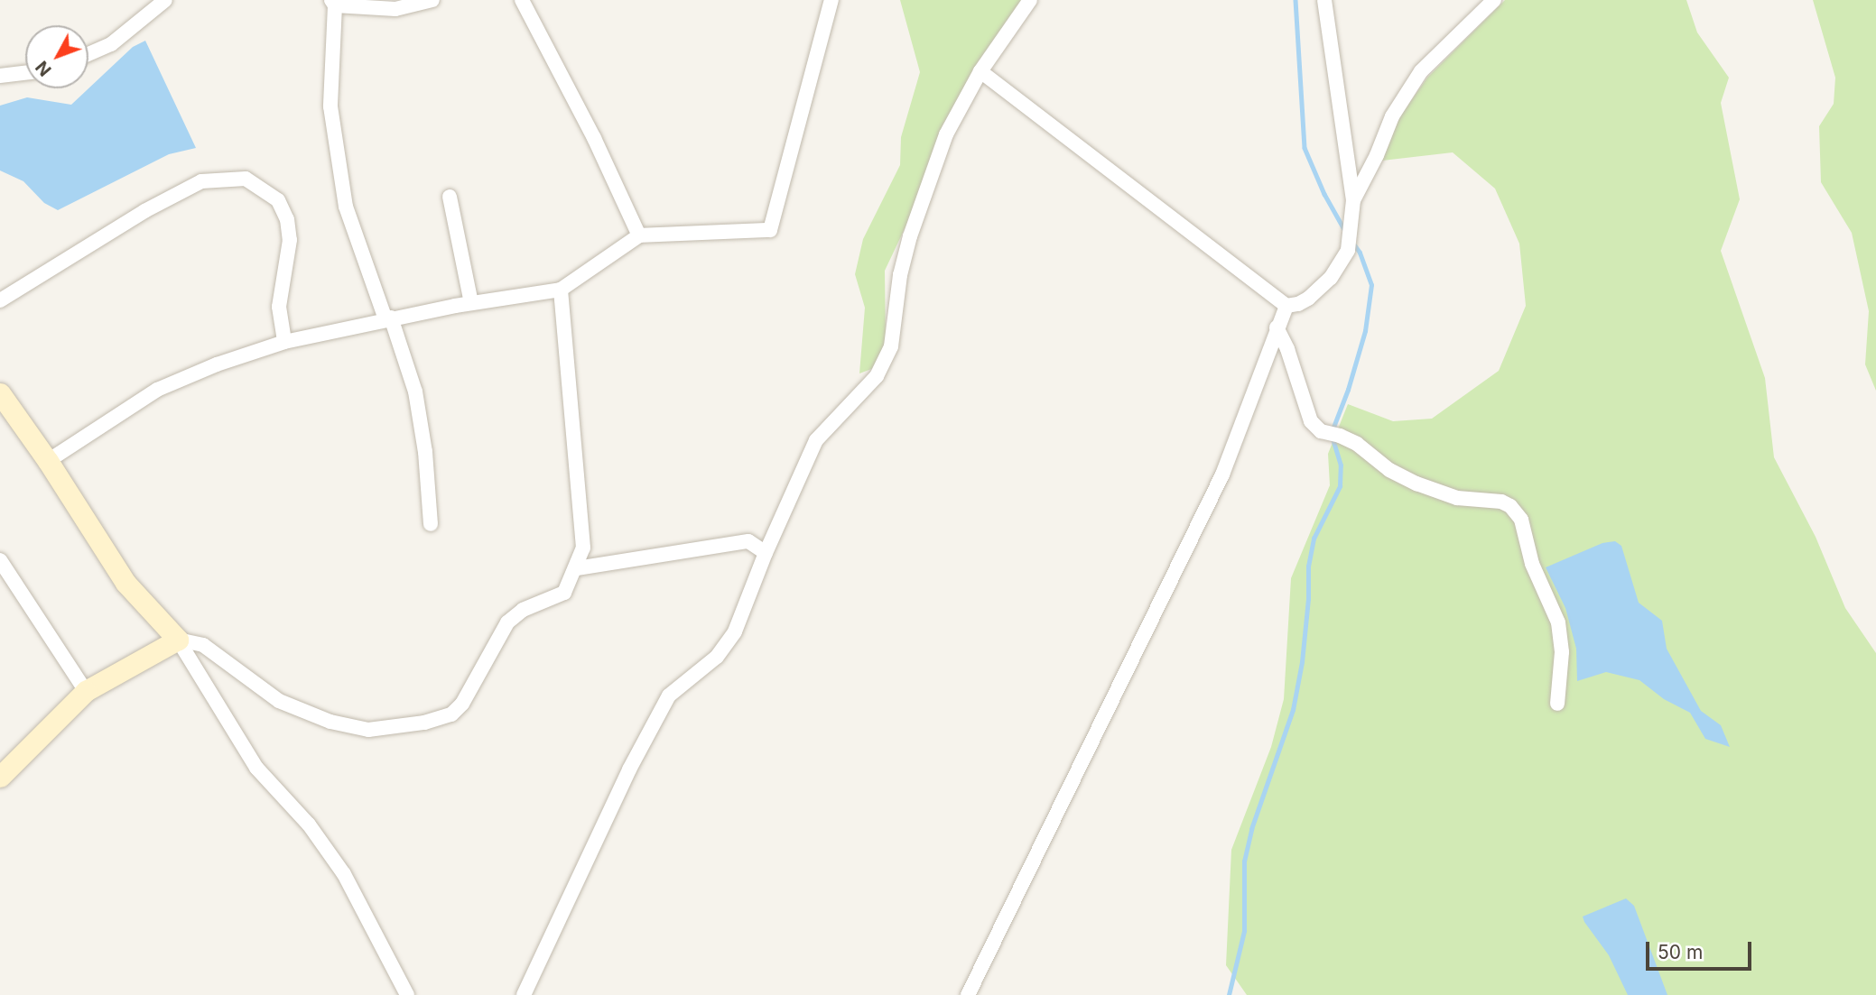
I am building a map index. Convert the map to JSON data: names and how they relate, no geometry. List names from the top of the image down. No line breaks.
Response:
{"scale_bar":"50 m","north":"bottom left"}
